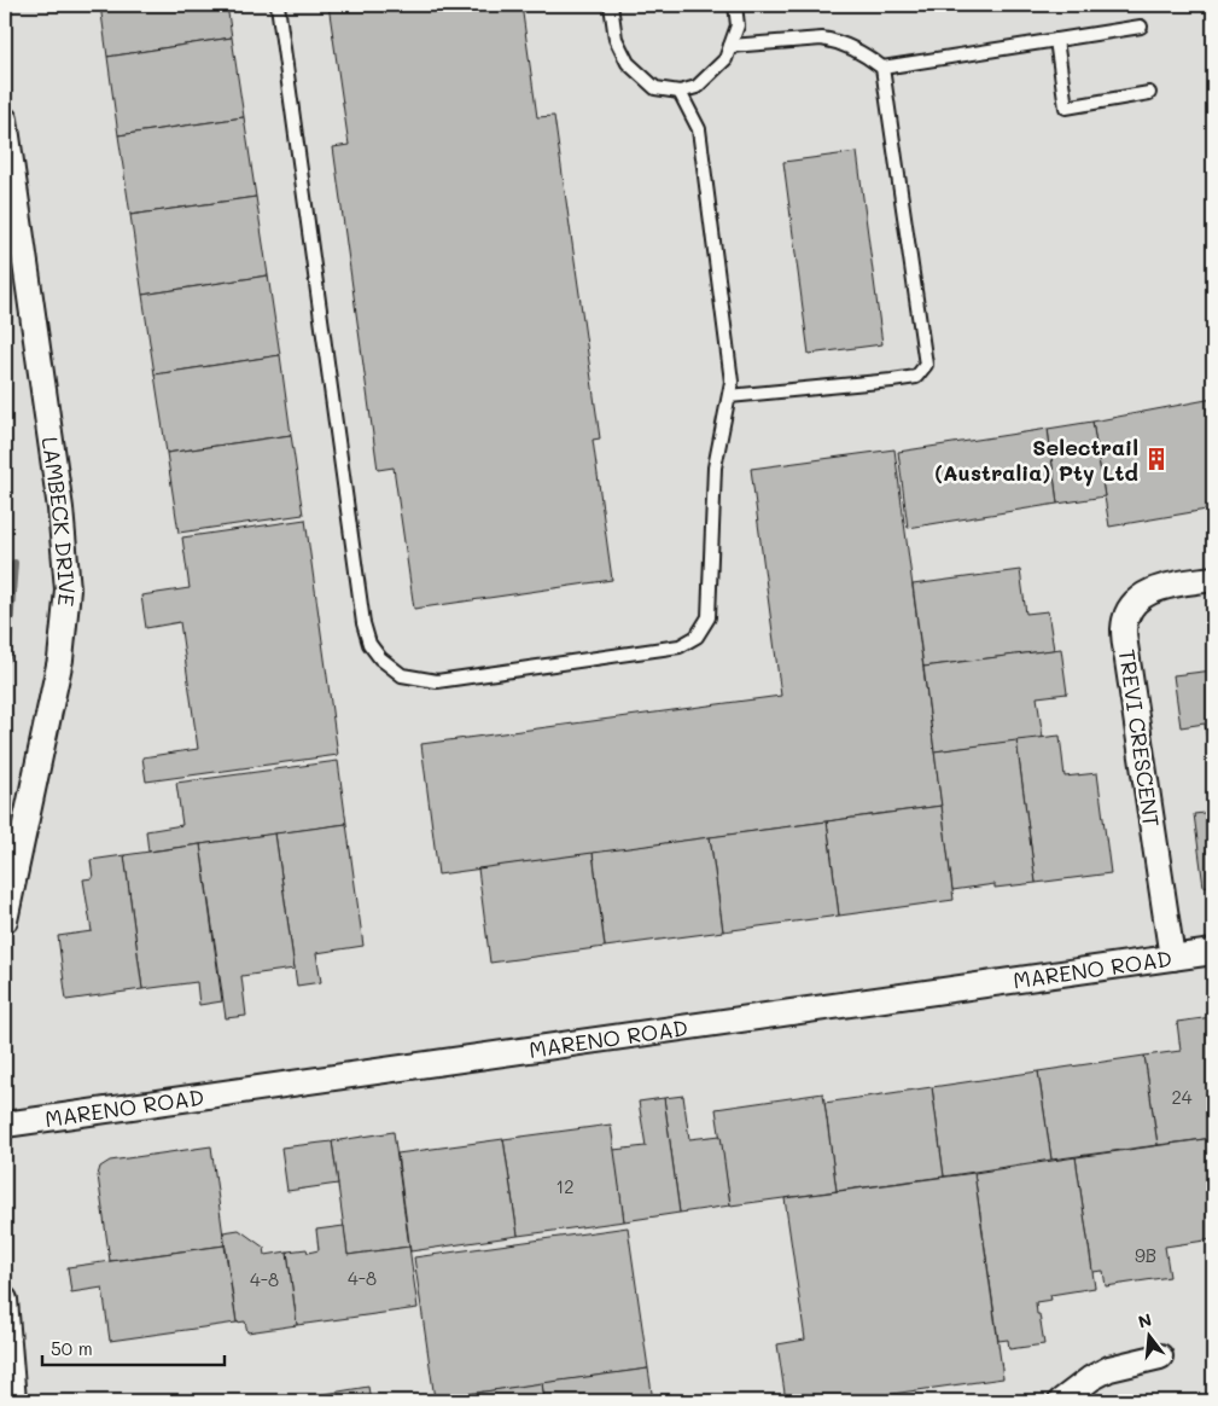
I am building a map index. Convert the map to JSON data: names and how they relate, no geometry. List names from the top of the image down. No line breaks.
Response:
{"streets":{"street":["LAMBECK DRIVE","TREVI CRESCENT","MARENO ROAD"]},"crossings":[["TREVI CRESCENT","MARENO ROAD"]],"places":{"building":["Selectrail (Australia) Pty Ltd"]},"house_numbers":["24","12","9B","4-8","4-8"],"scale_bar":"50 m","north":"top"}
